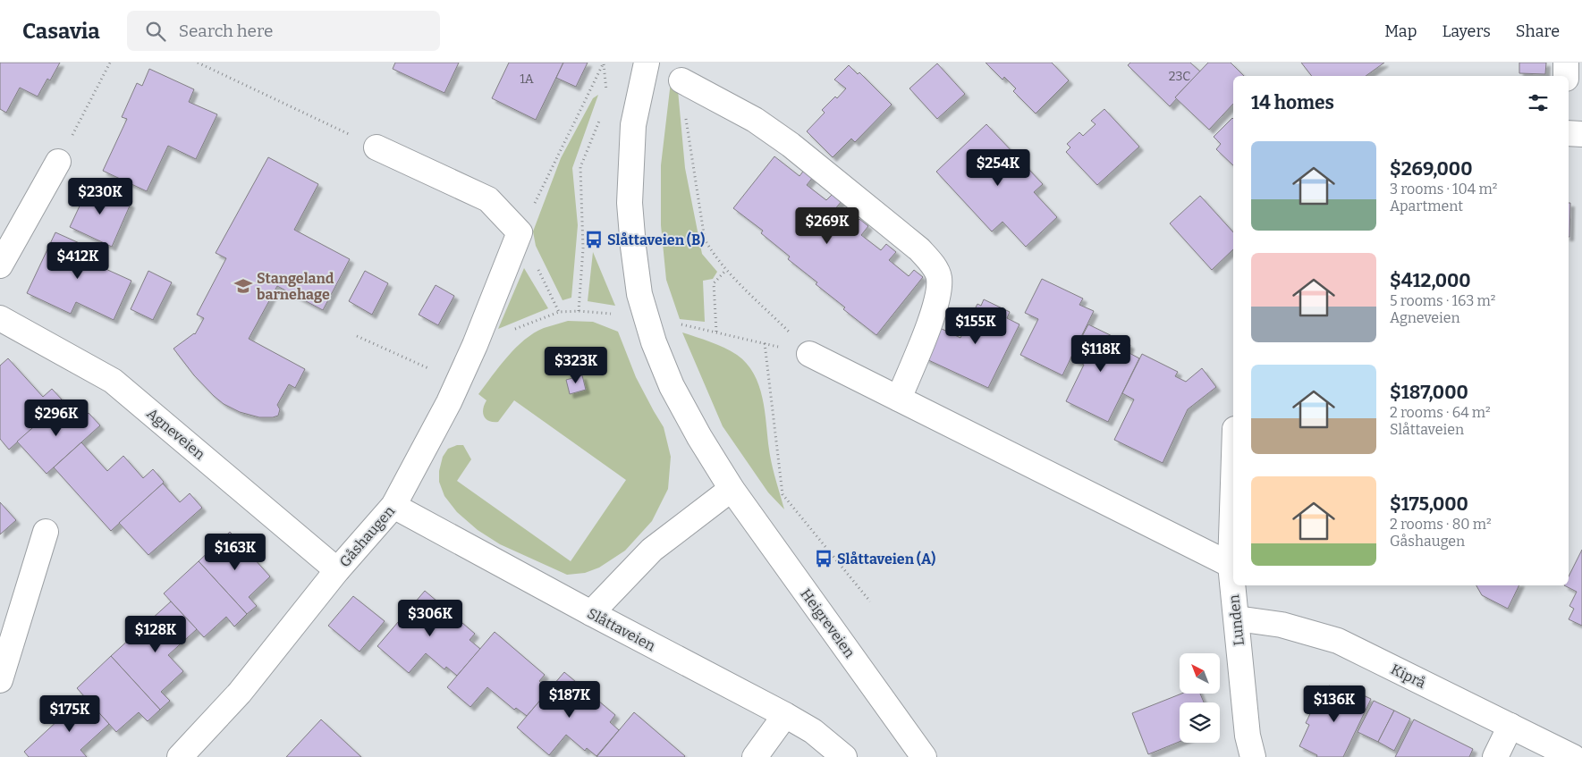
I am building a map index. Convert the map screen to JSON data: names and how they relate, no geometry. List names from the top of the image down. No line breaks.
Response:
{"streets":{"street":["Agneveien","Gåshaugen","Lunden","Heigreveien","Slåttaveien","Kiprå"]},"crossings":[["Agneveien","Gåshaugen"],["Gåshaugen","Slåttaveien"],["Lunden","Kiprå"]],"places":{"bus stop":["Slåttaveien (B)","Slåttaveien (A)"],"school or university":["Stangeland barnehage"]},"house_numbers":["23C","1A"],"north":"top left","page":{"header":"Casavia","search":"Search here","nav":["Map","Layers","Share"],"heading":"14 homes","list":[{"name":"$269,000","note":"3 rooms · 104 m² · Apartment"},{"name":"$412,000","note":"5 rooms · 163 m² · Agneveien"},{"name":"$187,000","note":"2 rooms · 64 m² · Slåttaveien"},{"name":"$175,000","note":"2 rooms · 80 m² · Gåshaugen"}],"price":["$254K","$230K","$269K","$412K","$155K","$118K","$323K","$296K","$163K","$306K","$128K","$187K","$136K","$175K"]}}
